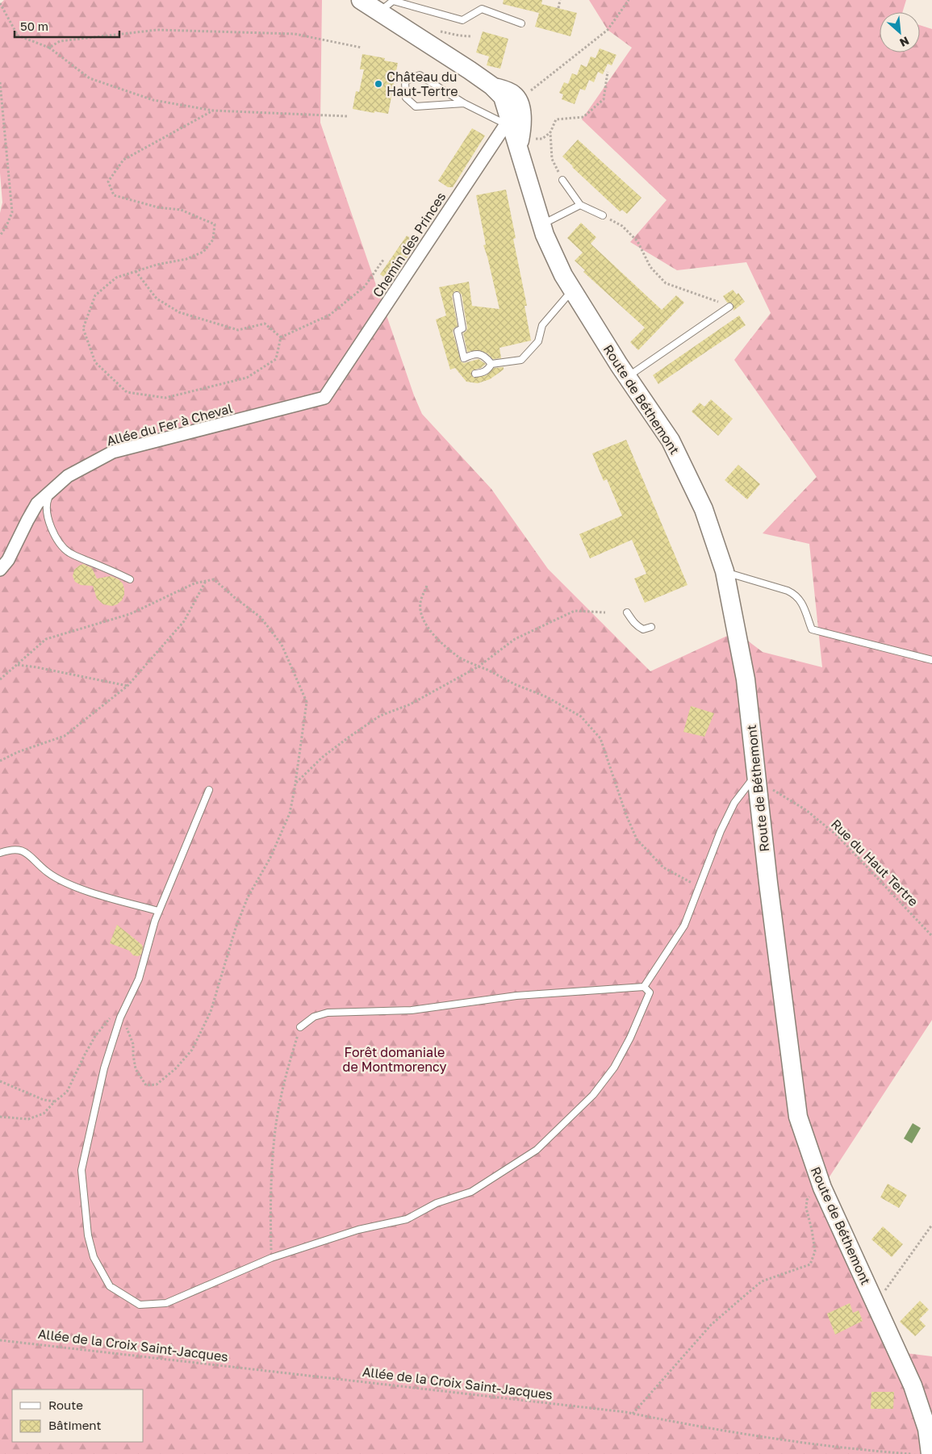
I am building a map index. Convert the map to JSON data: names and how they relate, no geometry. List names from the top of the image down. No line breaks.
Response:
{"streets":{"street":["Chemin des Princes","Route de Béthemont","Allée du Fer à Cheval"],"path":["Rue du Haut Tertre","Allée de la Croix Saint-Jacques"]},"crossings":[["Chemin des Princes","Route de Béthemont"],["Chemin des Princes","Allée du Fer à Cheval"],["Route de Béthemont","Rue du Haut Tertre"]],"parks":["Forêt domaniale de Montmorency"],"places":["Château du Haut-Tertre"],"legend":["Route","Bâtiment"],"scale_bar":"50 m","north":"bottom right"}
